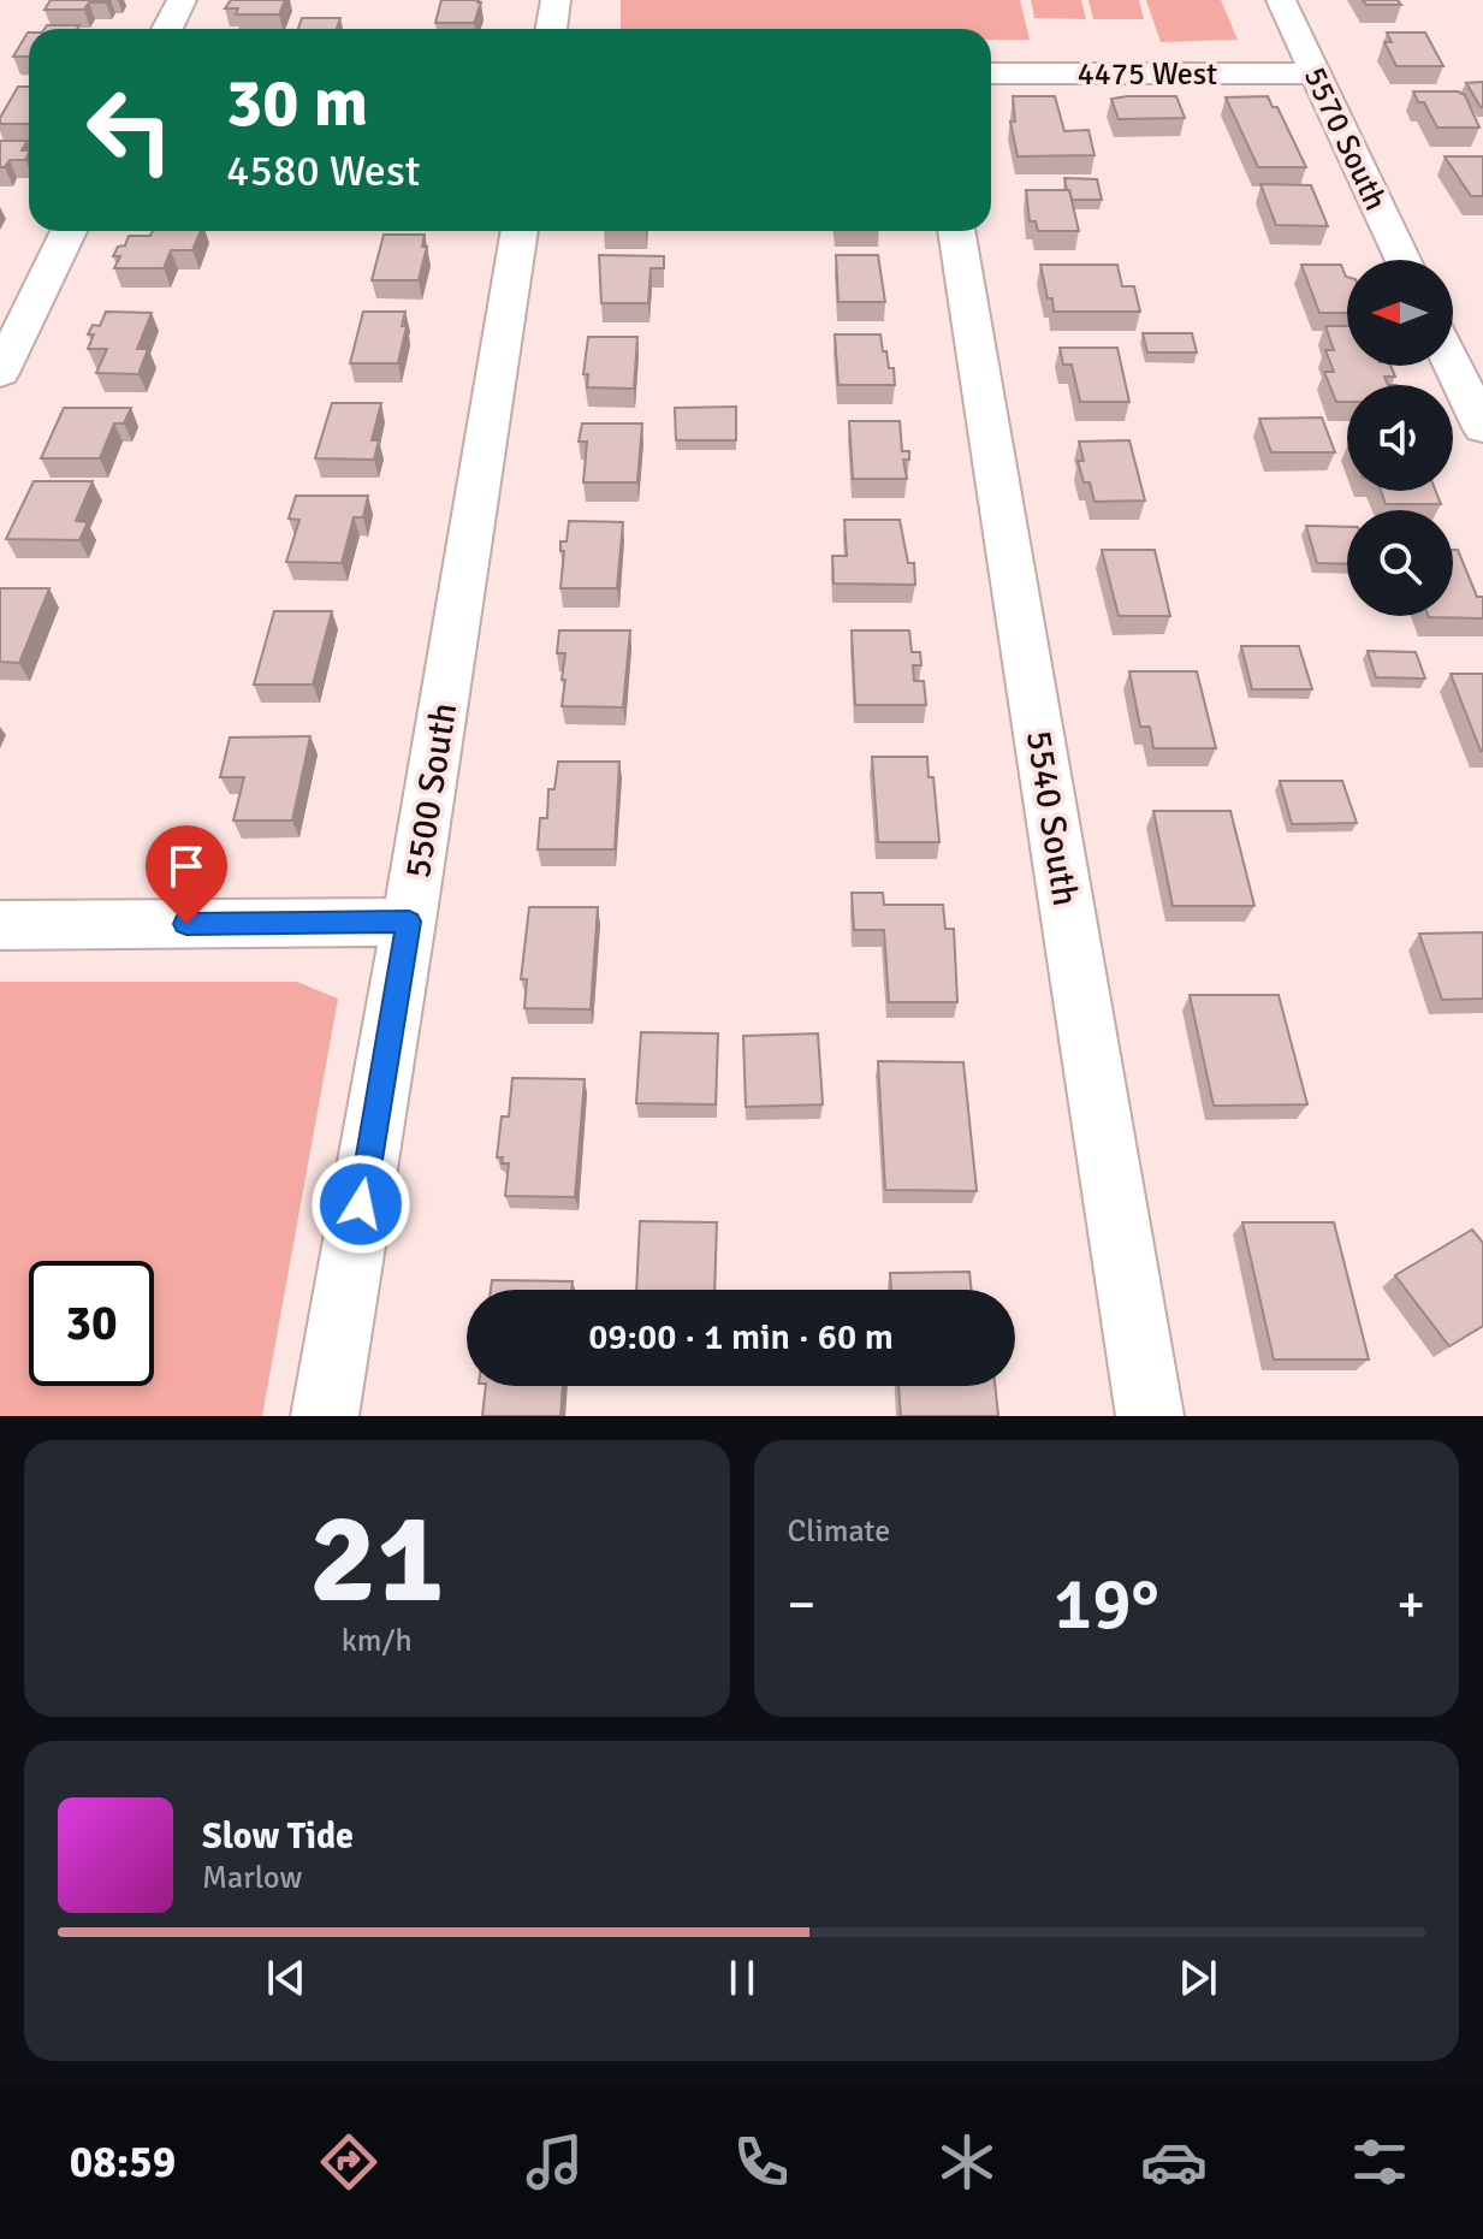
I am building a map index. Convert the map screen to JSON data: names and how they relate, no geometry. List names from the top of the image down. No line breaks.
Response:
{"streets":{"street":["4475 West","5570 South","5500 South","5540 South"]},"crossings":[["4475 West","5570 South"]],"north":"left","page":{"turn":["30 m","4580 West"],"limit":"30","trip":"09:00 · 1 min · 60 m","tile":[["21","km/h"],"Climate"],"heat":["−","19°","+"],"song":["Slow Tide","Marlow"],"tabs":"08:59"}}
